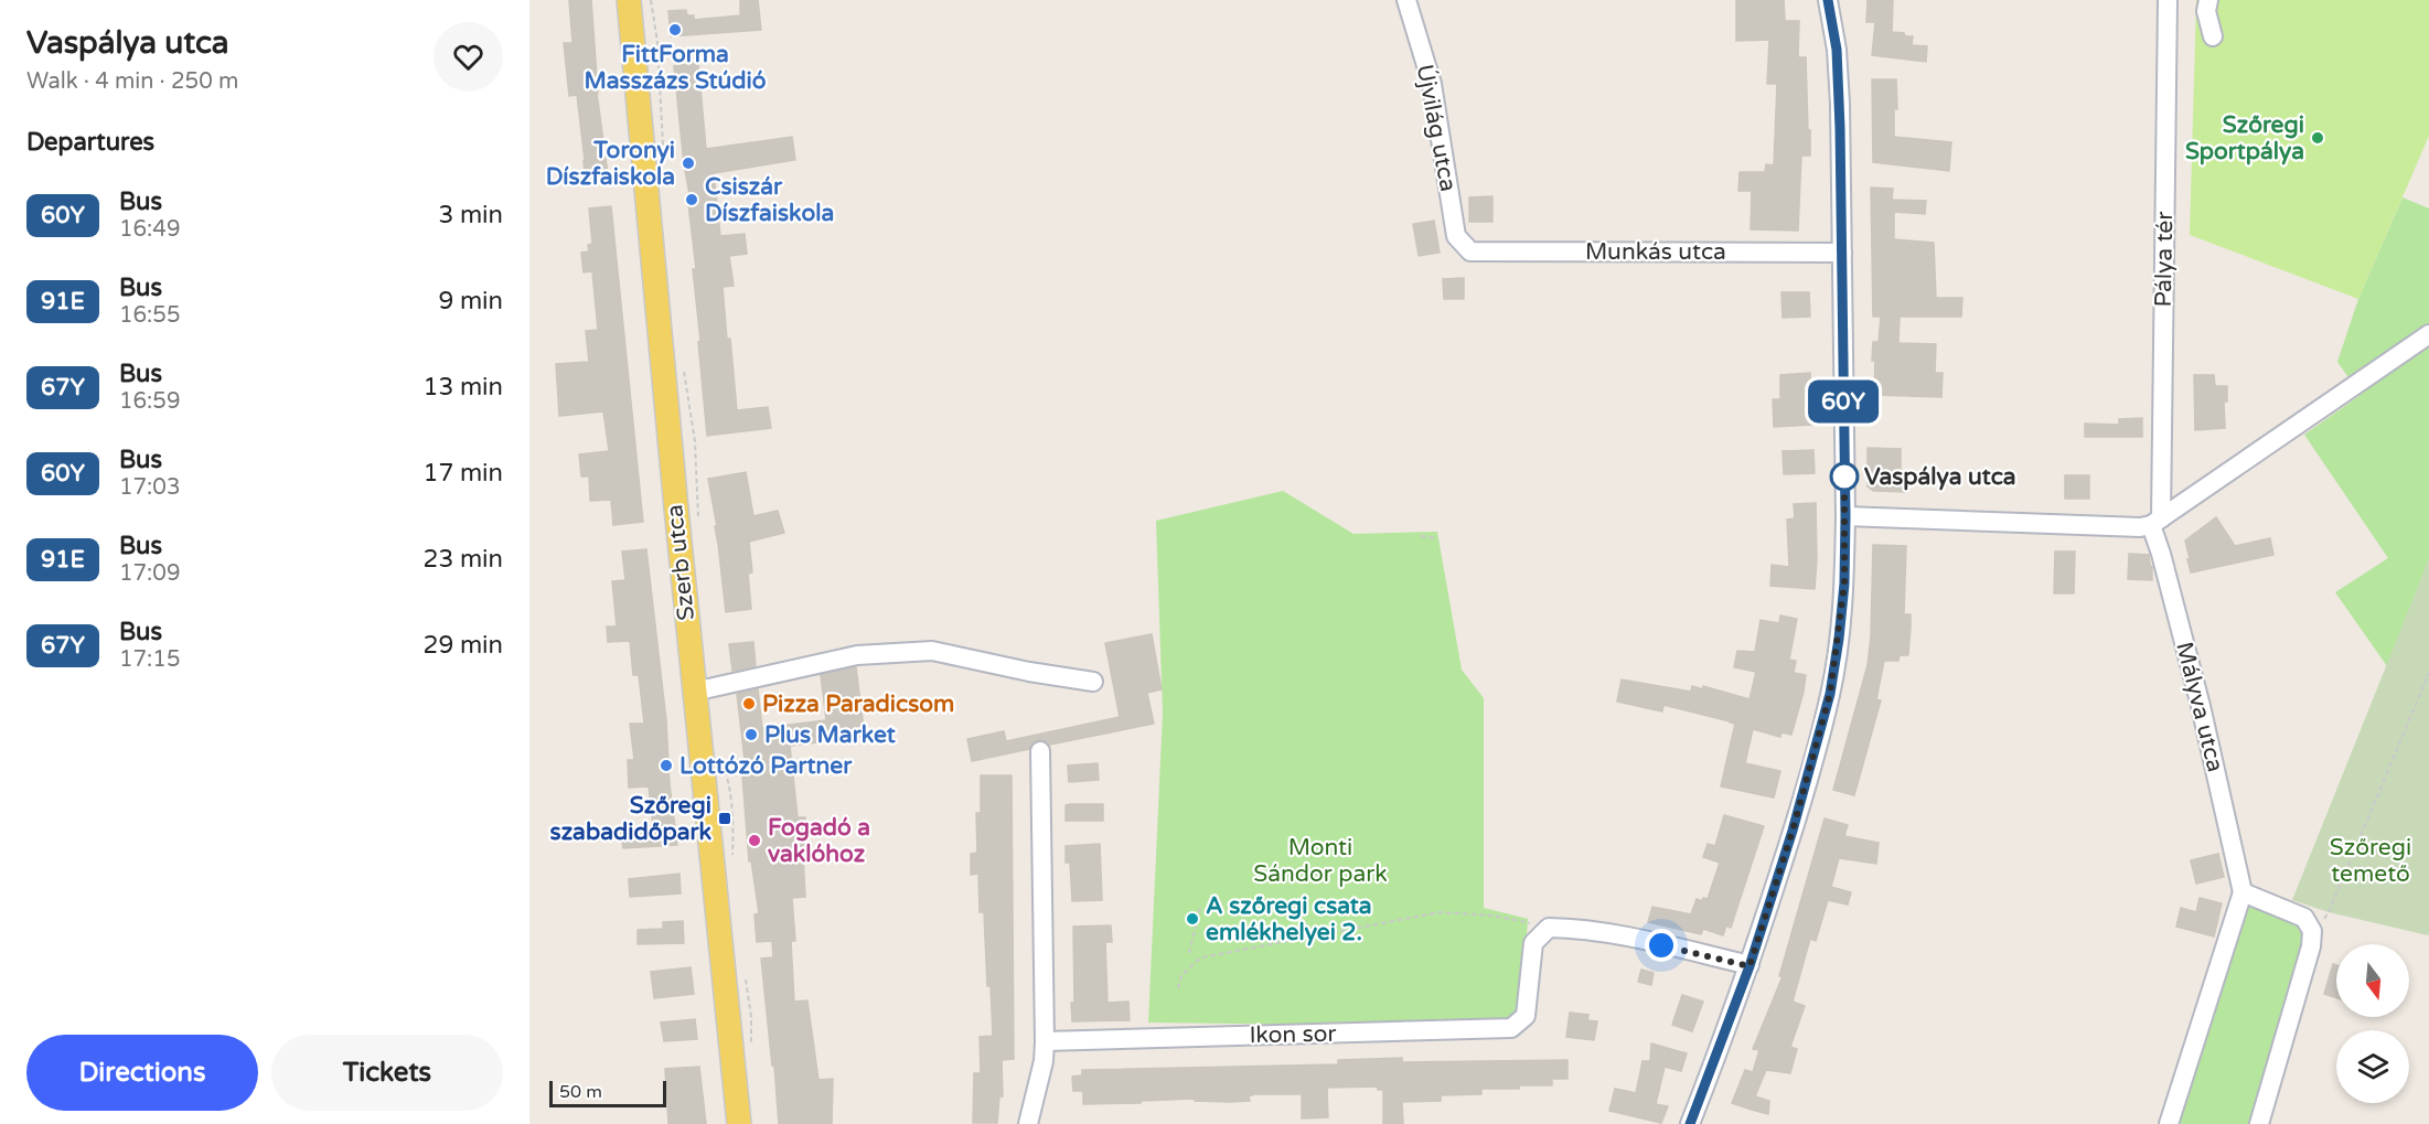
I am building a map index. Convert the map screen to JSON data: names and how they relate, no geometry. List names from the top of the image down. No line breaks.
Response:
{"streets":{"main road":["Szerb utca"],"street":["Újvilág utca","Munkás utca","Pálya tér","Mályva utca","Ikon sor"]},"crossings":[["Újvilág utca","Munkás utca"],["Pálya tér","Mályva utca"]],"parks":["Monti Sándor park","Szőregi temető"],"places":{"other":["FittForma Masszázs Stúdió","Szőregi Sportpálya","Toronyi Díszfaiskola","Csiszár Díszfaiskola","Vaspálya utca","Pizza Paradicsom","Plus Market","Lottózó Partner","Fogadó a vaklóhoz","A szőregi csata emlékhelyei 2."],"transit":["Szőregi szabadidőpark"]},"lines":["bus line 60Y"],"scale_bar":"50 m","north":"bottom","page":{"heading":[["Vaspálya utca","Walk · 4 min · 250 m"],"Departures"],"on_map":"60Y","list":[{"mark":"60Y","name":"Bus","note":"16:49","value":"3 min"},{"mark":"91E","name":"Bus","note":"16:55","value":"9 min"},{"mark":"67Y","name":"Bus","note":"16:59","value":"13 min"},{"mark":"60Y","name":"Bus","note":"17:03","value":"17 min"},{"mark":"91E","name":"Bus","note":"17:09","value":"23 min"},{"mark":"67Y","name":"Bus","note":"17:15","value":"29 min"}],"buttons":["Directions","Tickets"],"scale":"50 m"}}
